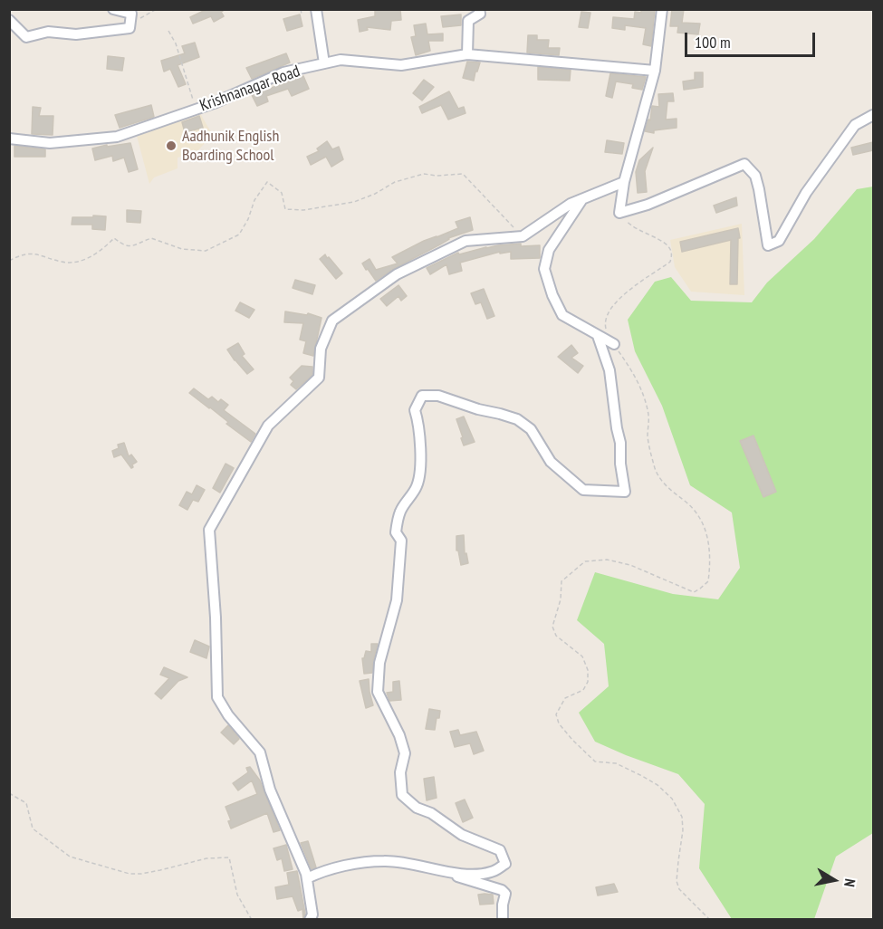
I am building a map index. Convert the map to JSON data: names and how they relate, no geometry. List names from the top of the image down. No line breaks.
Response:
{"streets":{"street":["Krishnanagar Road"]},"places":["Aadhunik English Boarding School"],"scale_bar":"100 m","north":"right"}
